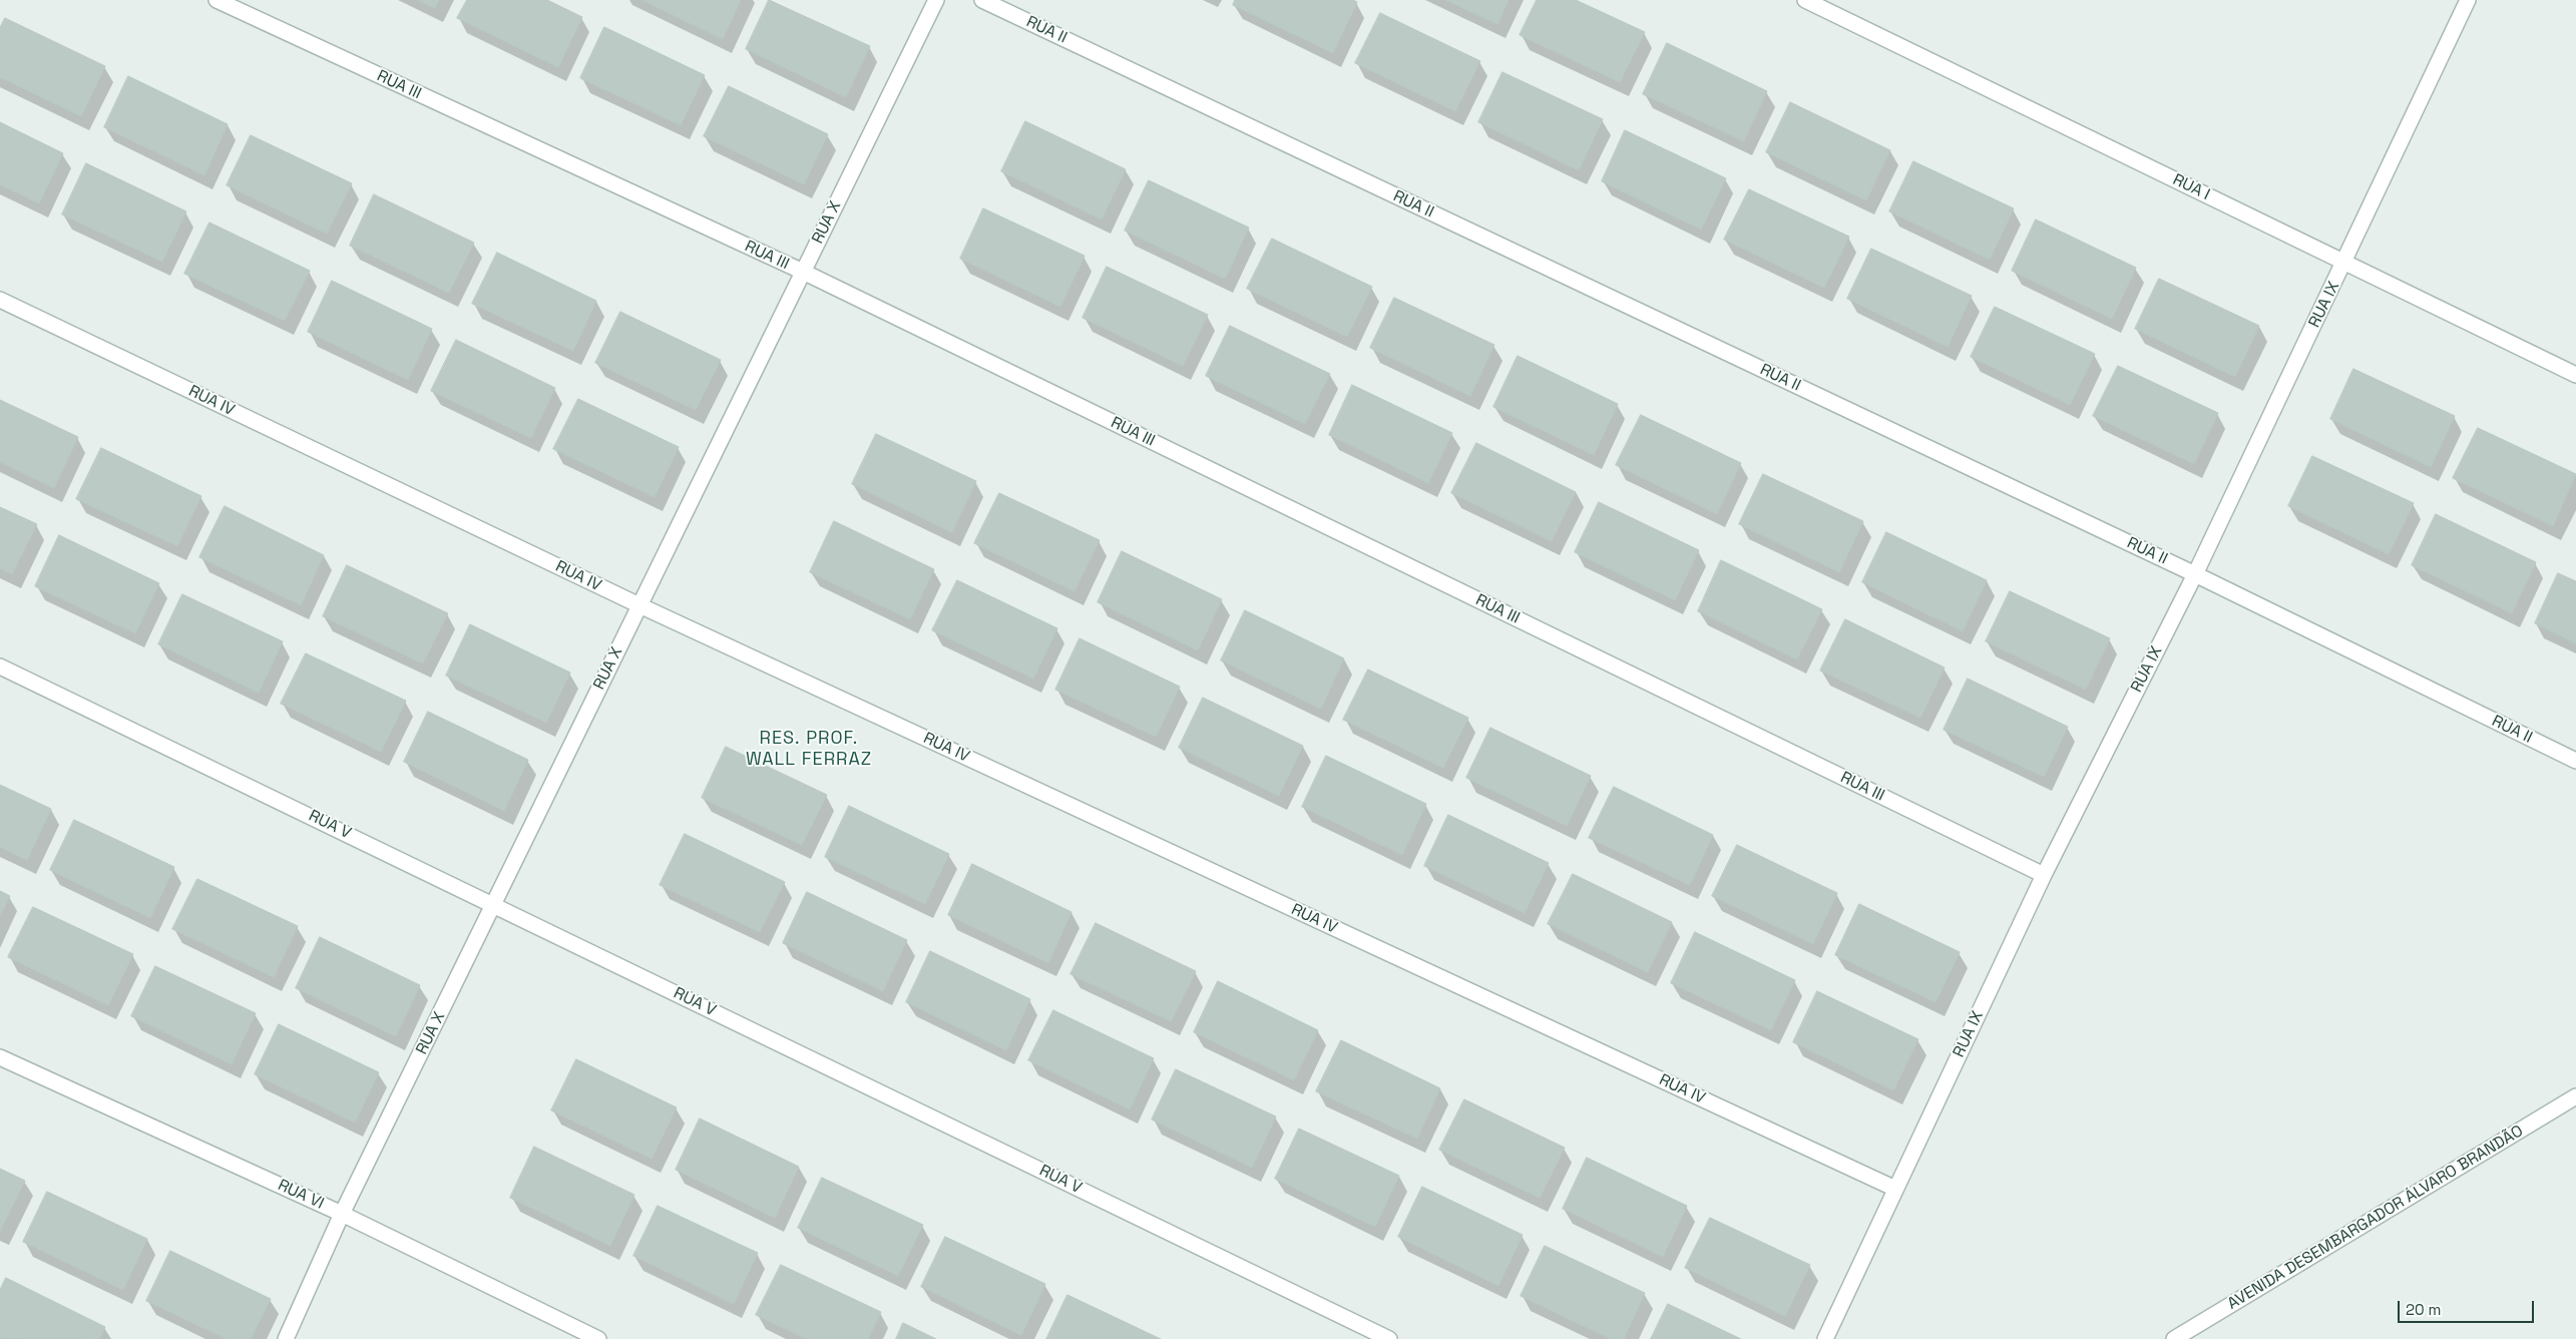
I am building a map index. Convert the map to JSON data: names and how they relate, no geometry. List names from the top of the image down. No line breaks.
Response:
{"streets":{"street":["RUA II","RUA III","RUA I","RUA X","RUA IX","RUA IV","RUA V","RUA VI","AVENIDA DESEMBARGADOR ÁLVARO BRANDÃO"]},"crossings":[["RUA II","RUA IX"],["RUA III","RUA X"],["RUA III","RUA IX"],["RUA I","RUA IX"],["RUA X","RUA IV"],["RUA X","RUA V"],["RUA X","RUA VI"],["RUA IX","RUA IV"]],"districts":["RES. PROF. WALL FERRAZ"],"scale_bar":"20 m"}
